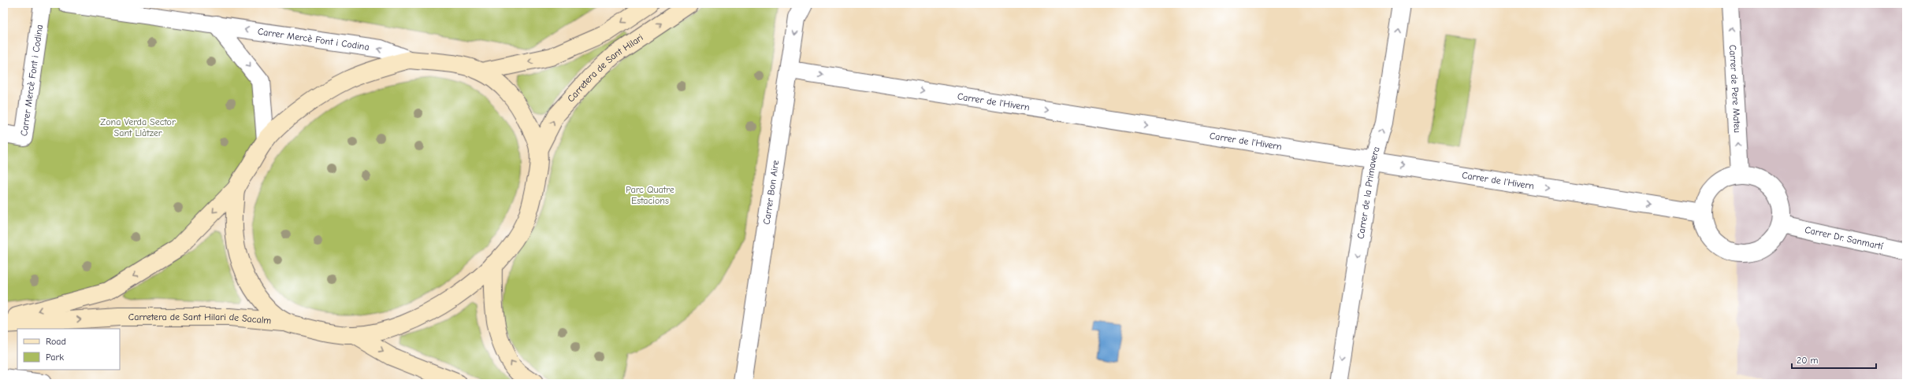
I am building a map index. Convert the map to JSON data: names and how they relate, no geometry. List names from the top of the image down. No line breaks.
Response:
{"streets":{"street":["Carrer Mercè Font i Codina","Carretera de Sant Hilari","Carrer de Pere Mateu","Carrer de l'Hivern","Carrer Bon Aire","Carrer de la Primavera","Carrer Dr. Sanmartí","Carretera de Sant Hilari de Sacalm"]},"crossings":[["Carrer de Pere Mateu","Carrer de l'Hivern"],["Carrer de Pere Mateu","Carrer Dr. Sanmartí"],["Carrer de l'Hivern","Carrer Bon Aire"],["Carrer de l'Hivern","Carrer de la Primavera"],["Carrer de l'Hivern","Carrer Dr. Sanmartí"]],"one_way":["Carrer Mercè Font i Codina","Carrer de Pere Mateu","Carrer de l'Hivern","Carretera de Sant Hilari de Sacalm"],"parks":["Zona Verda Sector Sant Llàtzer","Parc Quatre Estacions"],"legend":["Road","Park"],"scale_bar":"20 m"}
